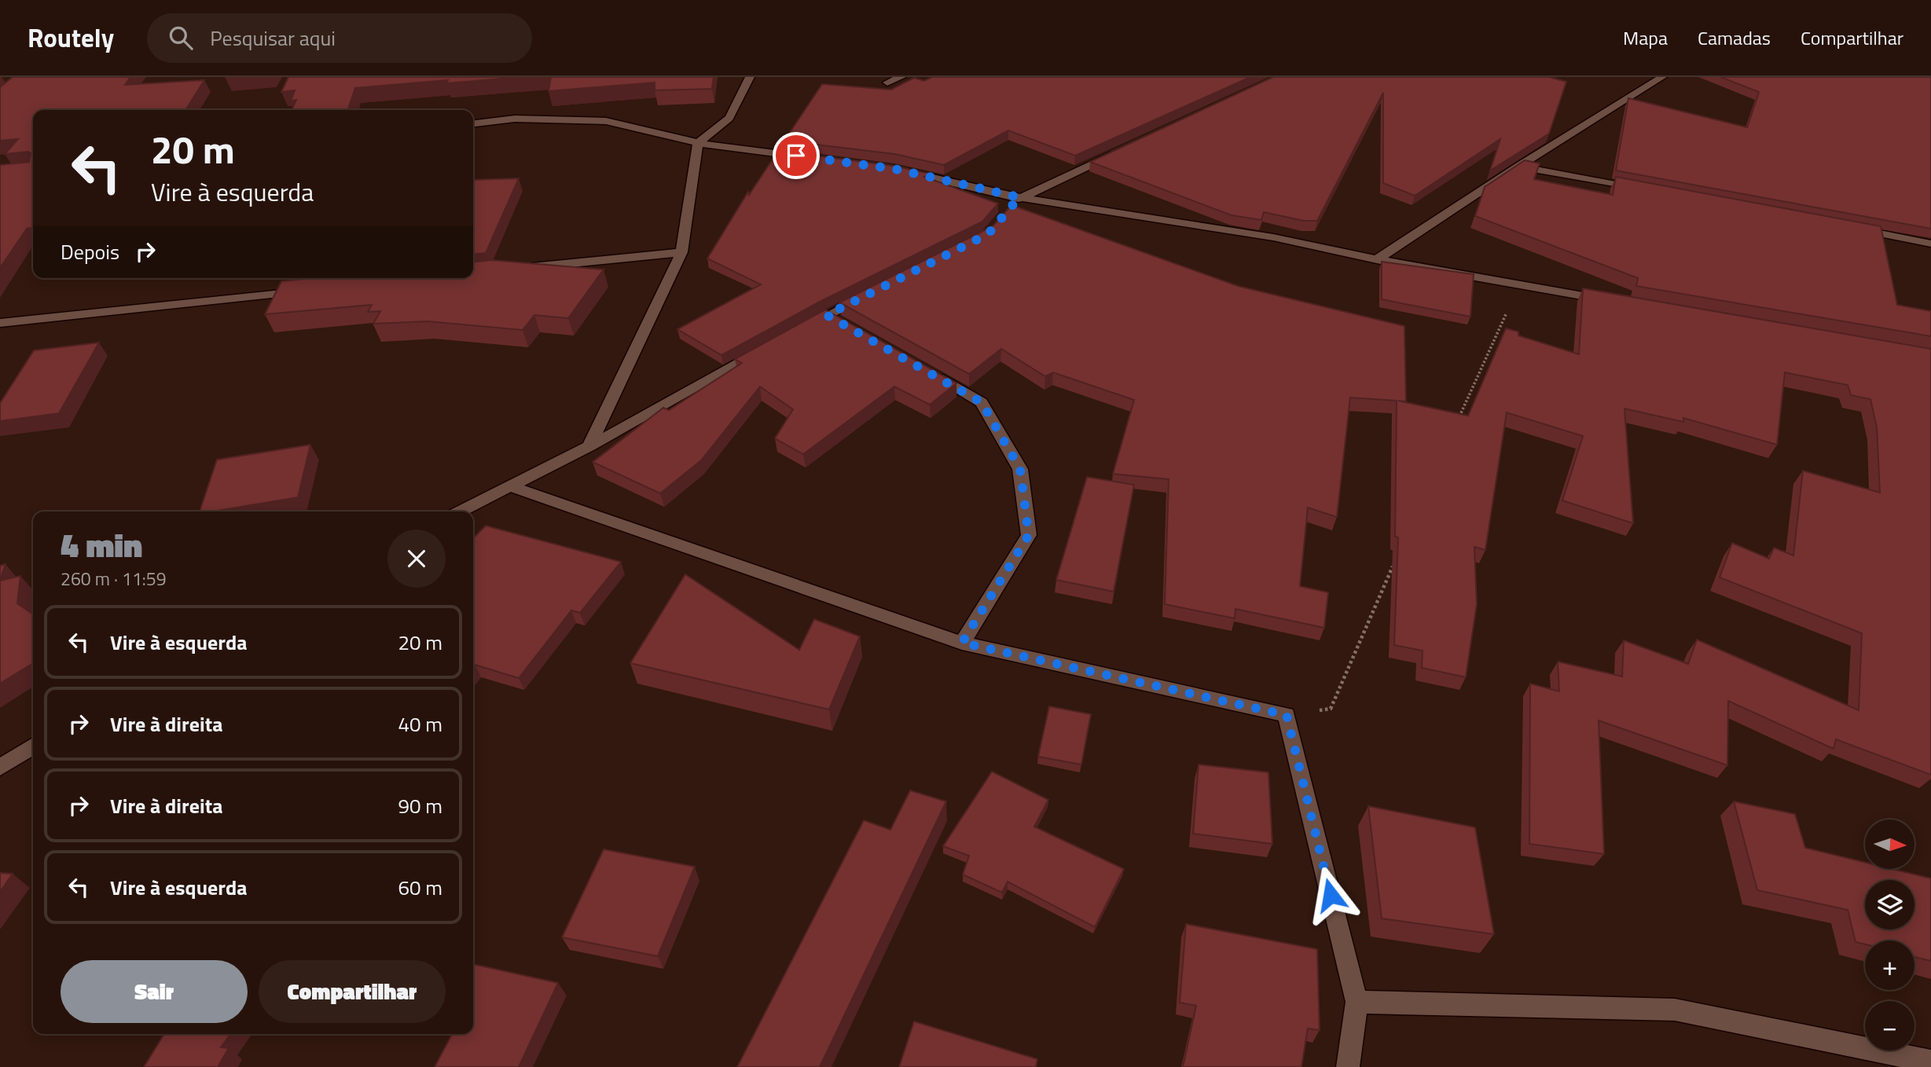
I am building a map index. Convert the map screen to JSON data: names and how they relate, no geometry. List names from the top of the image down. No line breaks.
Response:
{"north":"right","page":{"header":"Routely","search":"Pesquisar aqui","nav":["Mapa","Camadas","Compartilhar"],"turn":["20 m","Vire à esquerda"],"then":"Depois","heading":["4 min","260 m · 11:59"],"list":[{"name":"Vire à esquerda","value":"20 m"},{"name":"Vire à direita","value":"40 m"},{"name":"Vire à direita","value":"90 m"},{"name":"Vire à esquerda","value":"60 m"}],"map_buttons":["+","−"],"buttons":["Sair","Compartilhar"]}}
